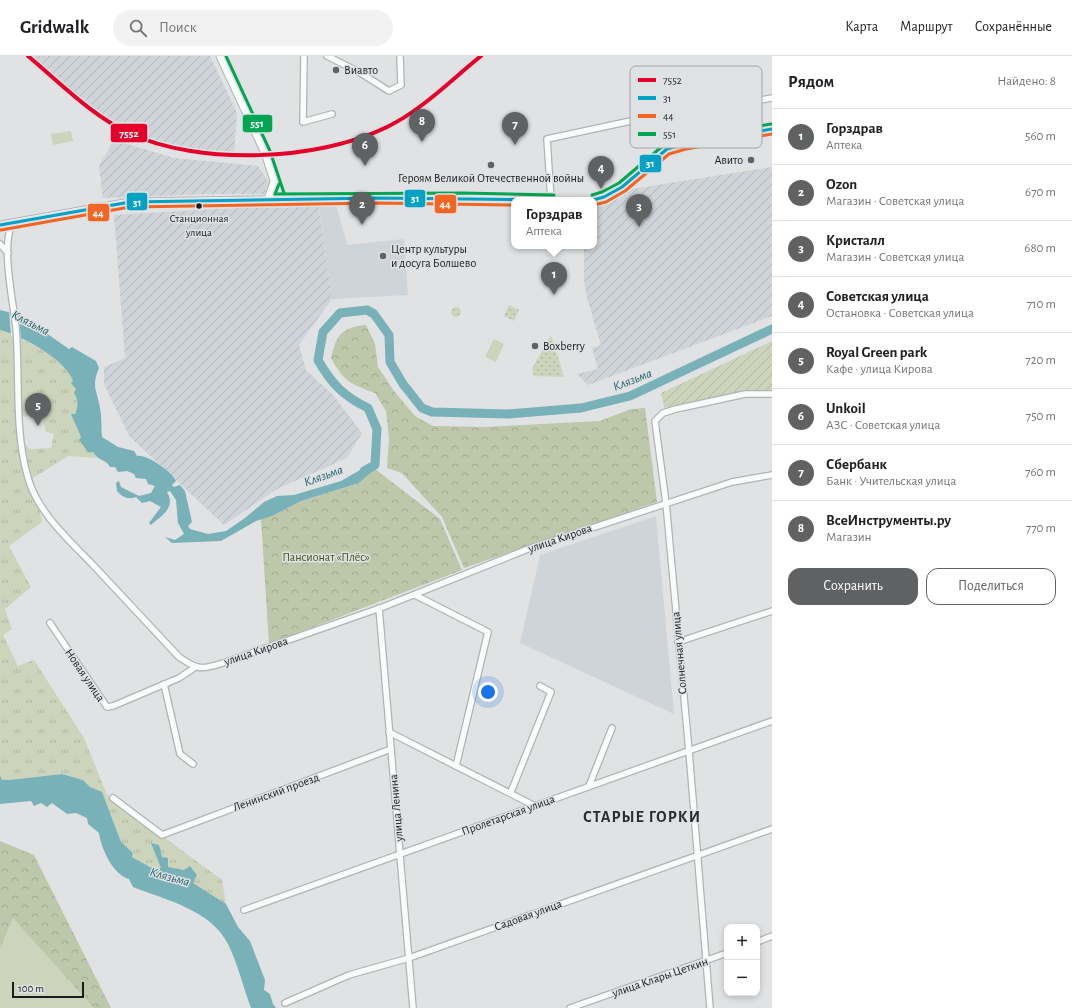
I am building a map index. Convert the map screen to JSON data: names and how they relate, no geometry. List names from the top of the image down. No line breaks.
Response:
{"streets":{"street":["улица Кирова","Солнечная улица","Новая улица","Ленинский проезд","улица Ленина","Пролетарская улица","Садовая улица","улица Клары Цеткин"]},"crossings":[["улица Кирова","Солнечная улица"],["улица Кирова","Новая улица"],["улица Кирова","улица Ленина"],["Солнечная улица","Пролетарская улица"],["Солнечная улица","Садовая улица"],["Солнечная улица","улица Клары Цеткин"],["Ленинский проезд","улица Ленина"],["улица Ленина","Пролетарская улица"],["улица Ленина","Садовая улица"]],"districts":["СТАРЫЕ ГОРКИ"],"water":["Клязьма"],"parks":["Пансионат «Плёс»"],"places":["Виавто","Авито","Героям Великой Отечественной войны","Станционная улица","Центр культуры и досуга Болшево","Boxberry"],"lines":["transit line 7552","transit line 551","transit line 31","transit line 44"],"legend":["7552","31","44","551"],"scale_bar":"100 m","page":{"header":"Gridwalk","search":"Поиск","nav":["Карта","Маршрут","Сохранённые"],"heading":["Рядом","Найдено: 8"],"list":[{"mark":"1","name":"Горздрав","note":"Аптека","value":"560 m"},{"mark":"2","name":"Ozon","note":"Магазин · Советская улица","value":"670 m"},{"mark":"3","name":"Кристалл","note":"Магазин · Советская улица","value":"680 m"},{"mark":"4","name":"Советская улица","note":"Остановка · Советская улица","value":"710 m"},{"mark":"5","name":"Royal Green park","note":"Кафе · улица Кирова","value":"720 m"},{"mark":"6","name":"Unkoil","note":"АЗС · Советская улица","value":"750 m"},{"mark":"7","name":"Сбербанк","note":"Банк · Учительская улица","value":"760 m"},{"mark":"8","name":"ВсеИнструменты.ру","note":"Магазин","value":"770 m"}],"pins":["8","7","6","4","2","3","1","5"],"popup":["Горздрав","Аптека"],"buttons":["Сохранить","Поделиться"],"map_buttons":["+","−"],"scale":"100 m"}}
